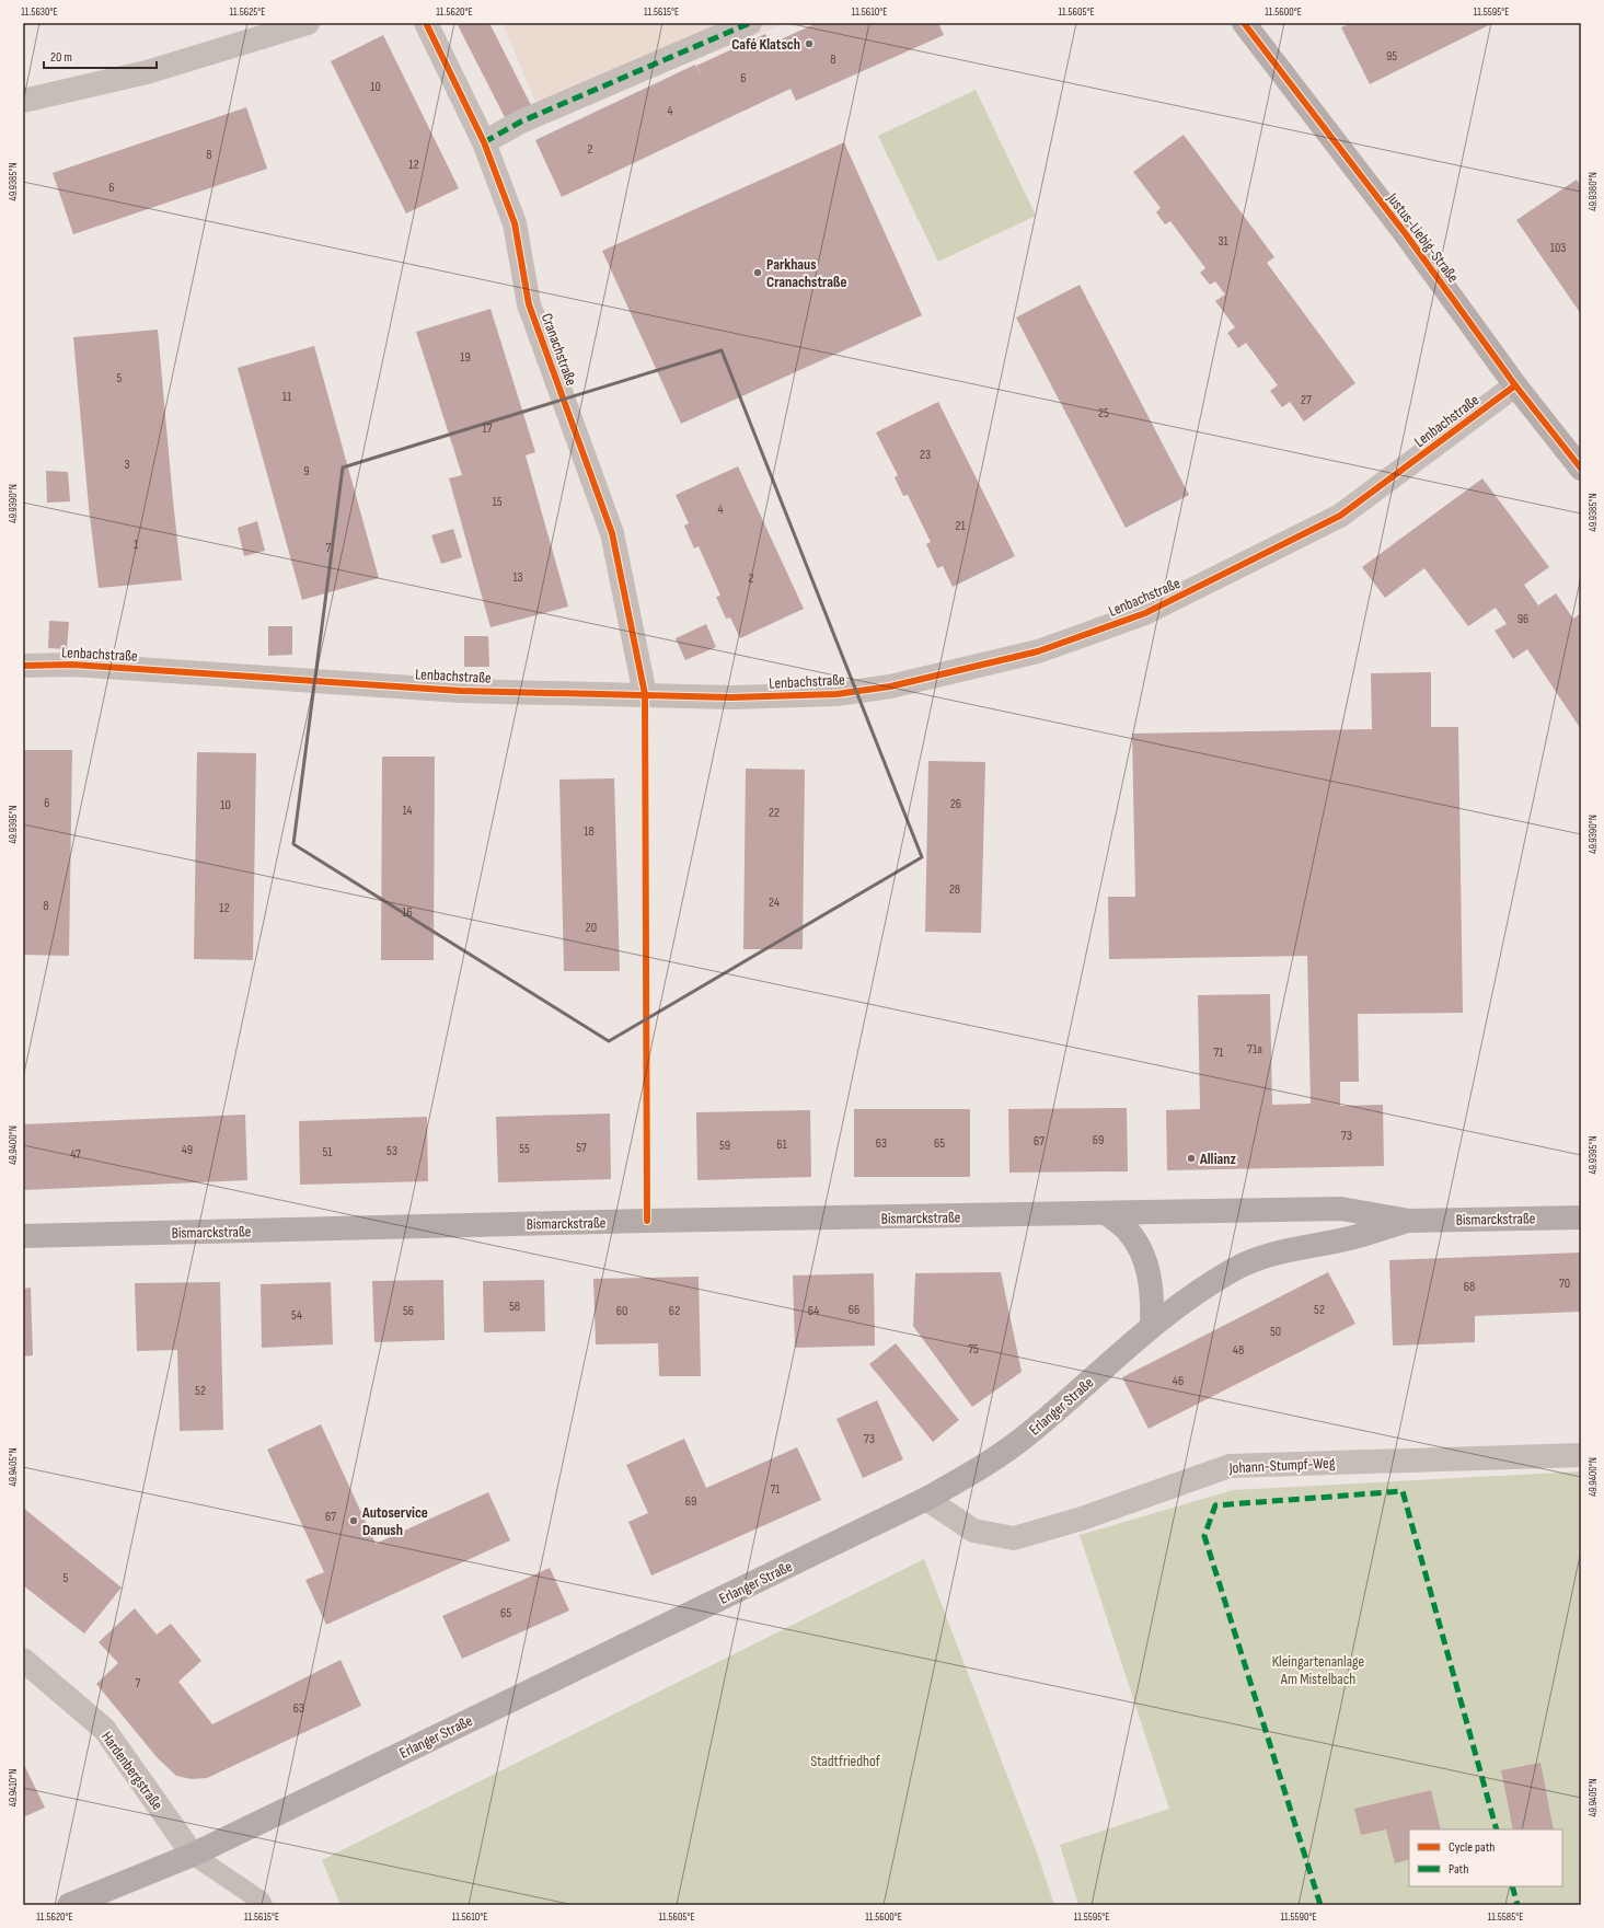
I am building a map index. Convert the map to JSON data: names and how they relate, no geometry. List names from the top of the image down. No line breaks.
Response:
{"streets":{"main road":["Justus-Liebig-Straße","Bismarckstraße","Erlanger Straße"],"street":["Cranachstraße","Lenbachstraße","Johann-Stumpf-Weg","Hardenbergstraße"]},"crossings":[["Justus-Liebig-Straße","Lenbachstraße"],["Cranachstraße","Lenbachstraße"],["Bismarckstraße","Erlanger Straße"],["Erlanger Straße","Johann-Stumpf-Weg"],["Erlanger Straße","Hardenbergstraße"]],"parks":["Kleingartenanlage Am Mistelbach","Stadtfriedhof"],"places":["Café Klatsch","Parkhaus Cranachstraße","Allianz","Autoservice Danush"],"house_numbers":["95","8","6","10","4","2","8","12","6","31","103","19","5","11","27","25","17","23","3","9","15","4","21","1","7","13","2","96","6","26","10","14","22","18","28","24","8","12","16","20","71a","71","73","69","67","63","65","61","59","57","55","49","53","51","47","70","68","58","66","52","56","60","62","64","54","50","75","48","46","52","73","71","69","67","5","65","7","63"],"legend":["Cycle path","Path"],"scale_bar":"20 m","coordinates":["11.5630°E","11.5625°E","11.5620°E","11.5615°E","11.5610°E","11.5605°E","11.5600°E","11.5595°E","49.9385°N","49.9380°N","49.9390°N","49.9395°N","49.9400°N","49.9405°N","49.9410°N","11.5590°E","11.5585°E"]}
